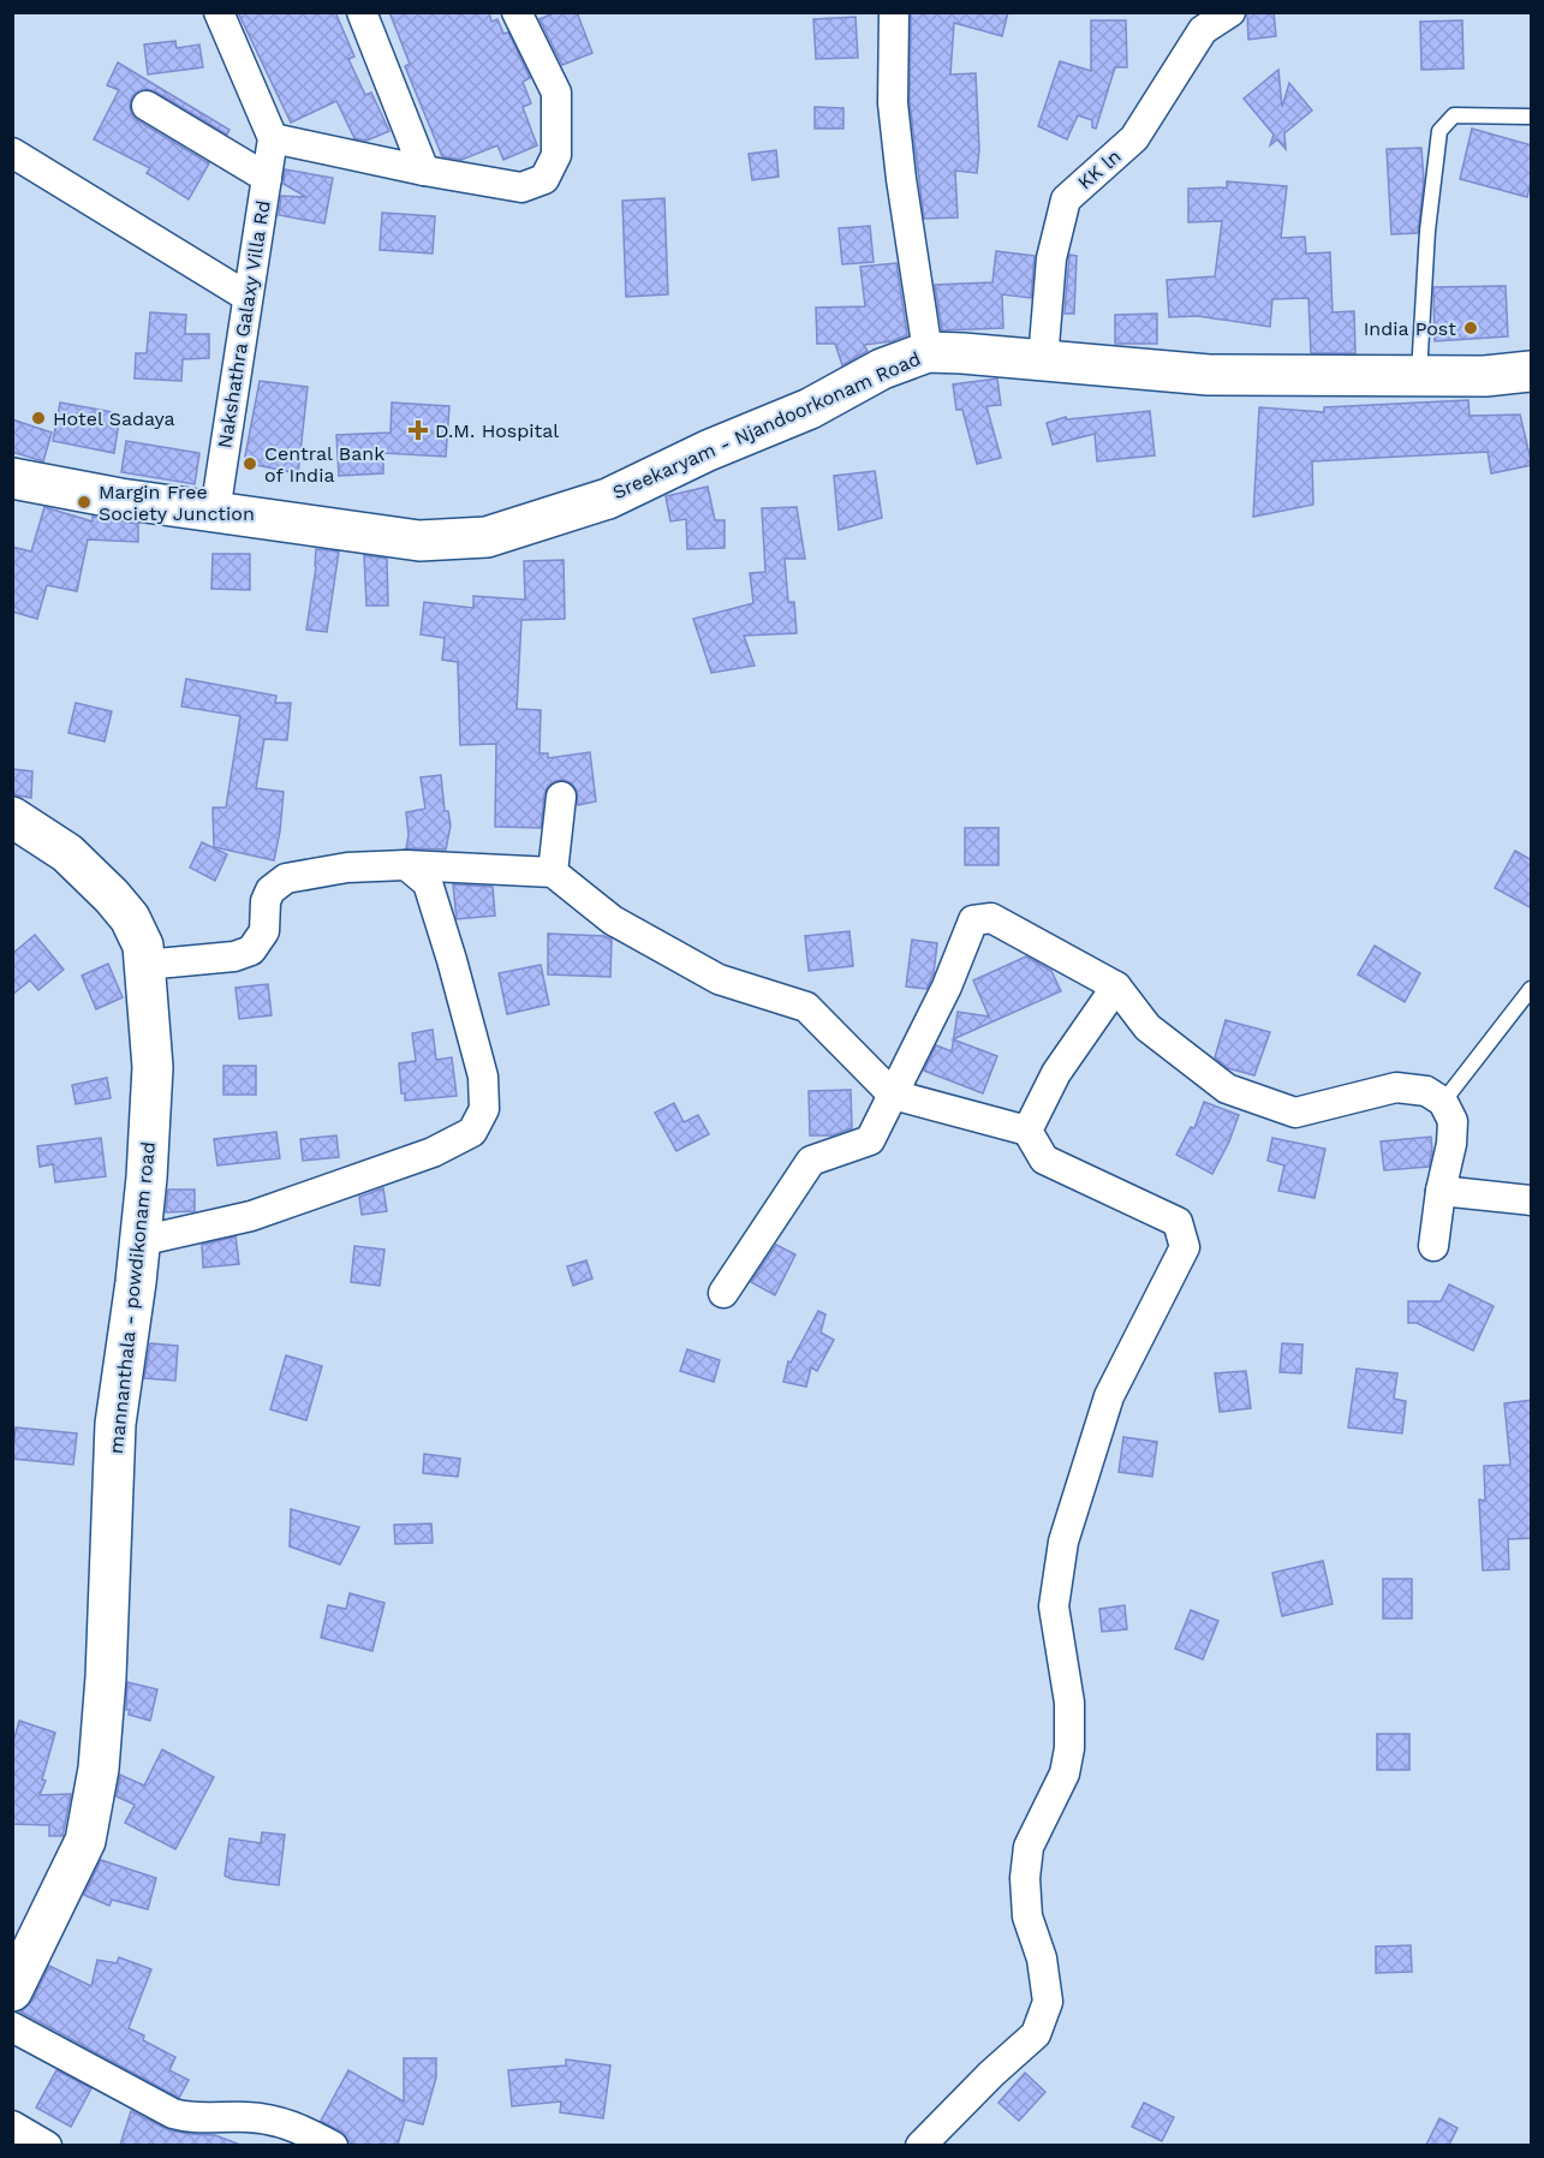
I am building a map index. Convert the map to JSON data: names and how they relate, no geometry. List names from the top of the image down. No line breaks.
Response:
{"streets":{"main road":["Sreekaryam - Njandoorkonam Road","mannanthala - powdikonam road"],"street":["KK ln","Nakshathra Galaxy Villa Rd"]},"crossings":[["KK ln","Sreekaryam - Njandoorkonam Road"],["Nakshathra Galaxy Villa Rd","Sreekaryam - Njandoorkonam Road"]],"places":{"other":["India Post","Hotel Sadaya","Central Bank of India","Margin Free Society Junction"],"health":["D.M. Hospital"]}}
